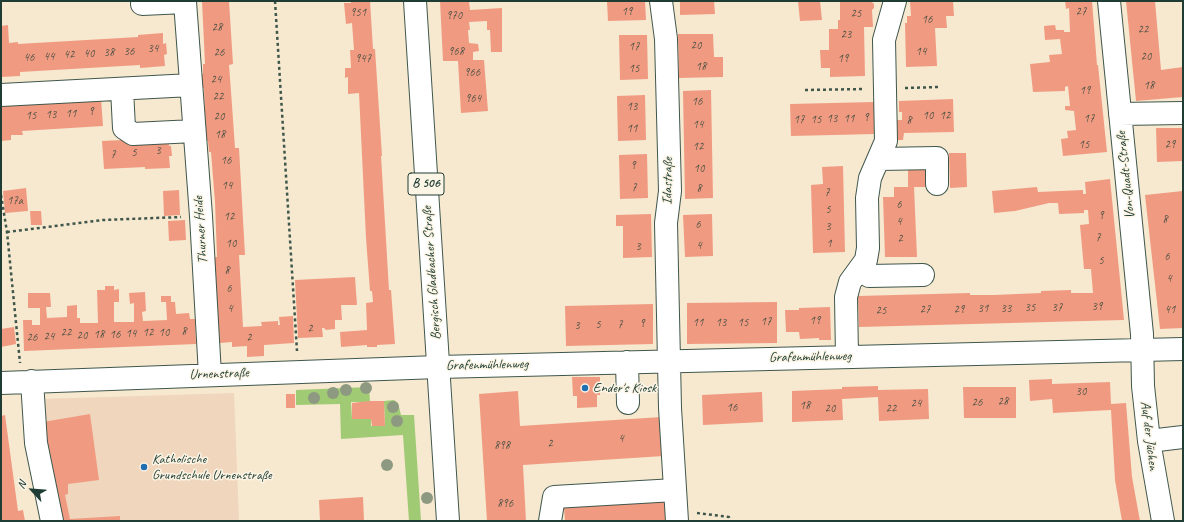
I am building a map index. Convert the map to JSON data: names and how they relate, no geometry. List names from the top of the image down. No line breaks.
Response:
{"streets":{"street":["Von-Quadt-Straße","Idastraße","B 506","Thurner Heide","Bergisch Gladbacher Straße","Grafenmühlenweg","Urnenstraße","Auf der Jüchen"]},"crossings":[["Von-Quadt-Straße","Grafenmühlenweg"],["Von-Quadt-Straße","Auf der Jüchen"],["Idastraße","Grafenmühlenweg"],["Thurner Heide","Urnenstraße"],["Bergisch Gladbacher Straße","Grafenmühlenweg"],["Bergisch Gladbacher Straße","Urnenstraße"],["Grafenmühlenweg","Urnenstraße"],["Grafenmühlenweg","Auf der Jüchen"]],"places":["Ender's Kiosk","Katholische Grundschule Urnenstraße"],"house_numbers":["19","27","951","25","970","16","28","22","23","20","17","34","36","968","14","38","26","40","42","44","20","46","947","19","18","15","966","24","18","19","22","964","16","13","9","11","13","15","10","12","20","9","13","11","17","17","15","8","14","11","18","15","29","12","3","5","7","16","9","10","14","7","8","7","17a","6","5","9","12","8","4","6","3","7","2","10","1","4","3","6","5","8","4","6","39","35","37","4","31","33","27","29","41","25","19","17","11","13","15","9","5","7","3","2","8","22","12","10","14","18","16","20","24","26","2","30","28","26","24","18","16","20","22","4","2","898","896"],"north":"top left"}
